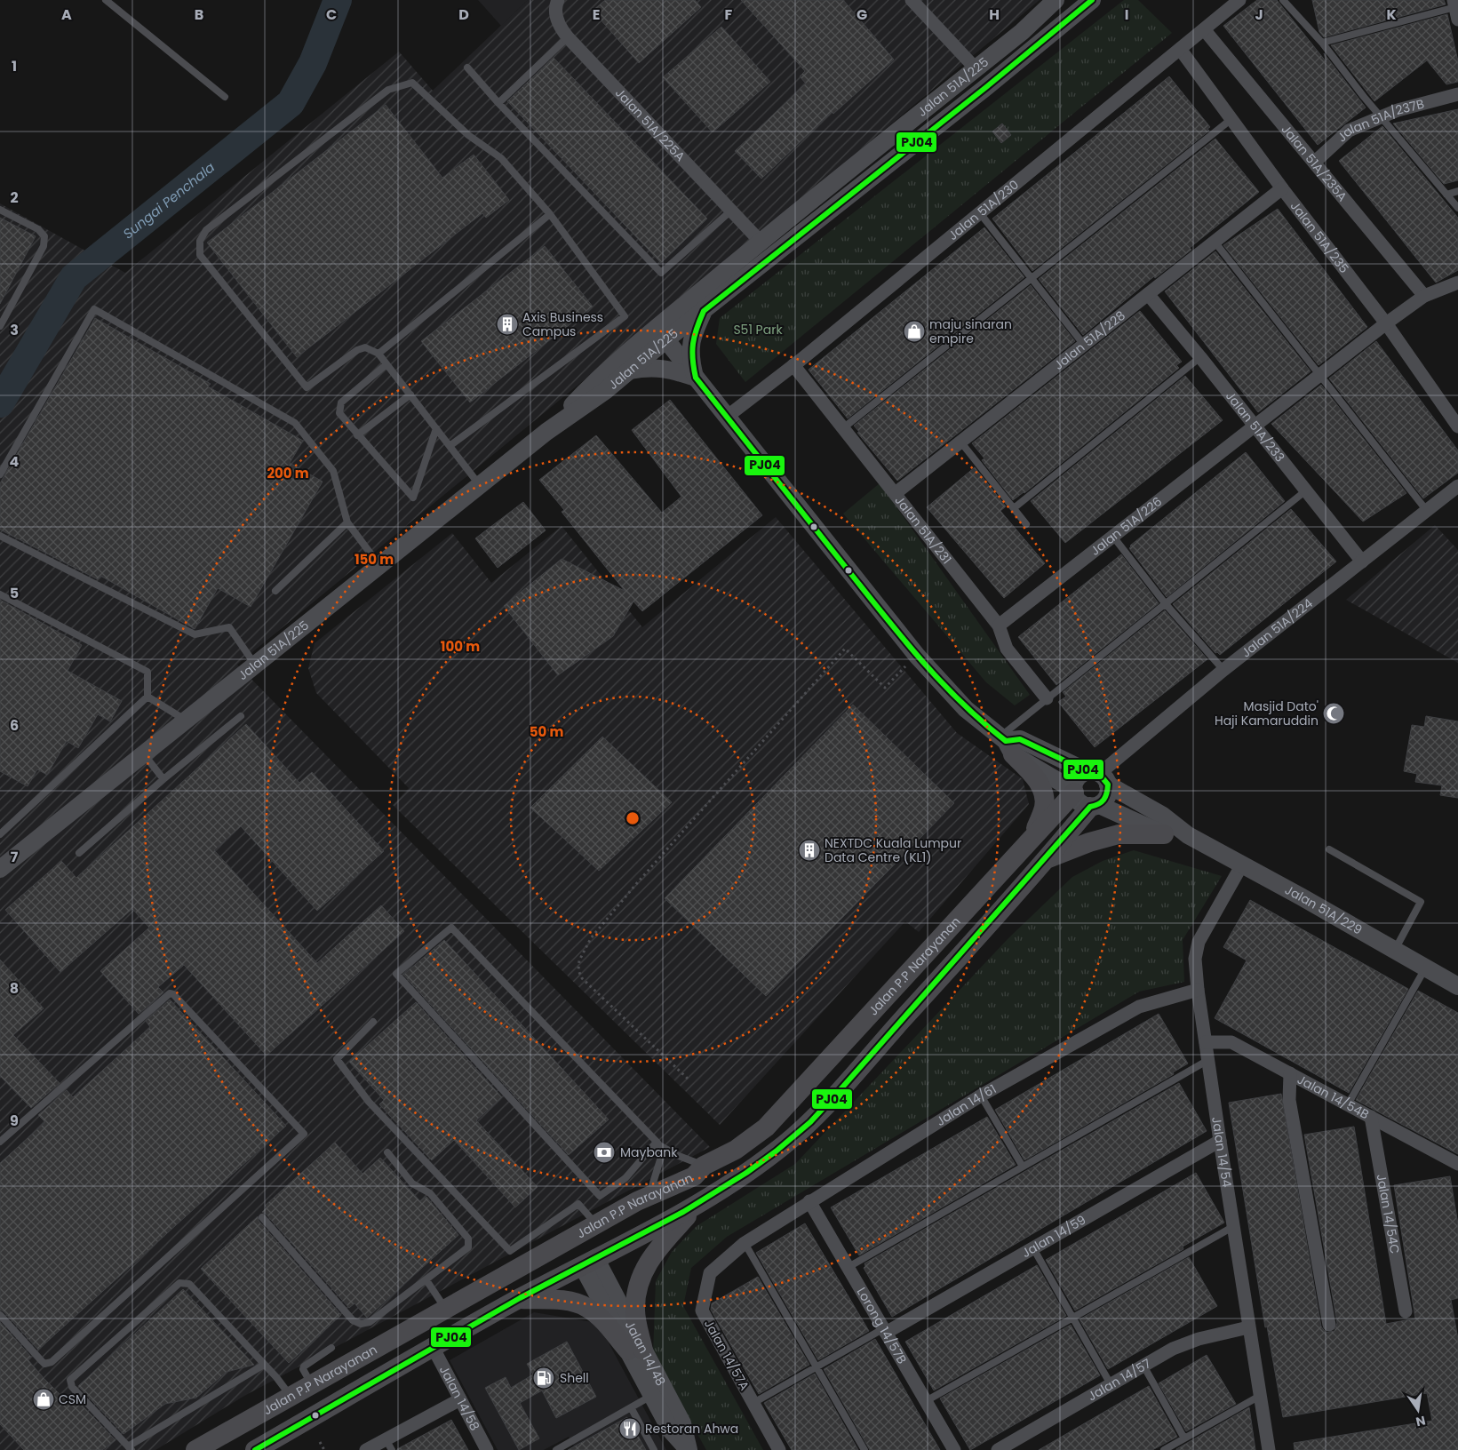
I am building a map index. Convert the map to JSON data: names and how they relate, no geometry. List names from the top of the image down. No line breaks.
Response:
{"streets":{"main road":["Jalan P.P Narayanan"],"street":["Jalan 51A/225","Jalan 51A/237B","Jalan 51A/225A","Jalan 51A/235A","Jalan 51A/230","Jalan 51A/235","Jalan 51A/228","Jalan 51A/233","Jalan 51A/226","Jalan 51A/231","Jalan 51A/224","Jalan 51A/229","Jalan 14/54B","Jalan 14/61","Jalan 14/54","Jalan 14/54C","Jalan 14/59","Lorong 14/57B","Jalan 14/48","Jalan 14/57A","Jalan 14/57","Jalan 14/58"]},"crossings":[["Jalan 51A/225","Jalan 51A/225A"],["Jalan 51A/237B","Jalan 51A/235A"],["Jalan 51A/235A","Jalan 51A/230"],["Jalan 51A/235A","Jalan 51A/226"],["Jalan 51A/230","Jalan 51A/235"],["Jalan 51A/230","Jalan 51A/231"],["Jalan 51A/235","Jalan 51A/228"],["Jalan 51A/235","Jalan 51A/226"],["Jalan 51A/228","Jalan 51A/233"],["Jalan 51A/228","Jalan 51A/231"],["Jalan 51A/233","Jalan 51A/226"],["Jalan 51A/233","Jalan 51A/224"],["Jalan 51A/226","Jalan 51A/231"],["Jalan 51A/224","Jalan 51A/229"],["Jalan 51A/224","Jalan P.P Narayanan"],["Jalan 51A/229","Jalan P.P Narayanan"],["Jalan 51A/229","Jalan 14/54"],["Jalan P.P Narayanan","Jalan 14/48"],["Jalan P.P Narayanan","Jalan 14/58"],["Jalan 14/54B","Jalan 14/54"],["Jalan 14/54B","Jalan 14/54C"],["Jalan 14/61","Jalan 14/54"],["Jalan 14/61","Lorong 14/57B"],["Jalan 14/61","Jalan 14/57A"],["Jalan 14/54","Jalan 14/59"],["Jalan 14/54","Jalan 14/57"],["Jalan 14/59","Lorong 14/57B"]],"water":["Sungai Penchala"],"parks":["S51 Park"],"places":{"building":["Axis Business Campus","NEXTDC Kuala Lumpur Data Centre (KL1)"],"shop":["maju sinaran empire","CSM"],"mosque":["Masjid Dato' Haji Kamaruddin"],"bank":["Maybank"],"fuel station":["Shell"],"restaurant":["Restoran Ahwa"]},"lines":["transit line PJ04"],"north":"bottom","grid":{"columns":["A","B","C","D","E","F","G","H","I","J","K"],"rows":["1","2","3","4","5","6","7","8","9"]},"rings":["200 m","150 m","100 m","50 m"]}
